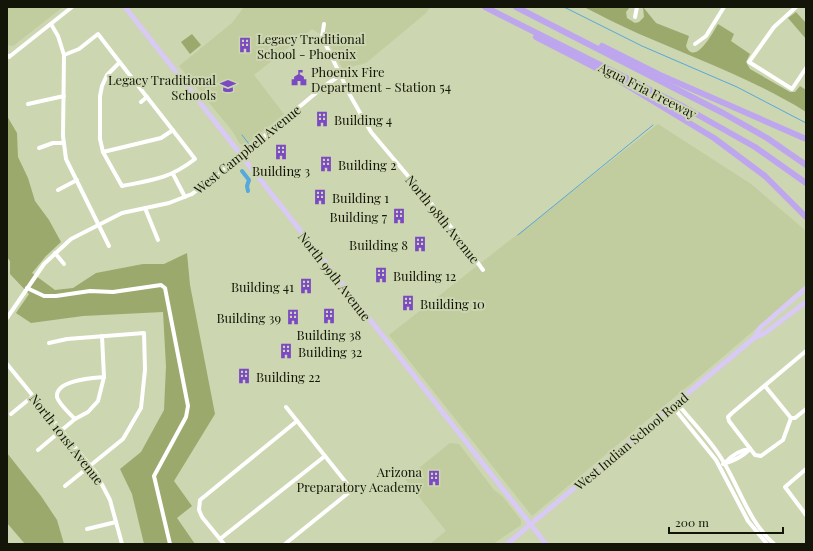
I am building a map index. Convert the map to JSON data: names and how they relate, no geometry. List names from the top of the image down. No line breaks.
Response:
{"streets":{"highway":["Agua Fria Freeway"],"main road":["North 99th Avenue","West Indian School Road"],"street":["West Campbell Avenue","North 98th Avenue","North 101st Avenue"]},"crossings":[["West Campbell Avenue","North 98th Avenue"],["West Campbell Avenue","North 99th Avenue"],["North 99th Avenue","West Indian School Road"]],"places":{"building":["Legacy Traditional School - Phoenix","Building 4","Building 3","Building 2","Building 1","Building 7","Building 8","Building 12","Building 41","Building 10","Building 38","Building 39","Building 32","Building 22","Arizona Preparatory Academy"],"public building":["Phoenix Fire Department - Station 54"],"school or university":["Legacy Traditional Schools"]},"scale_bar":"200 m"}
